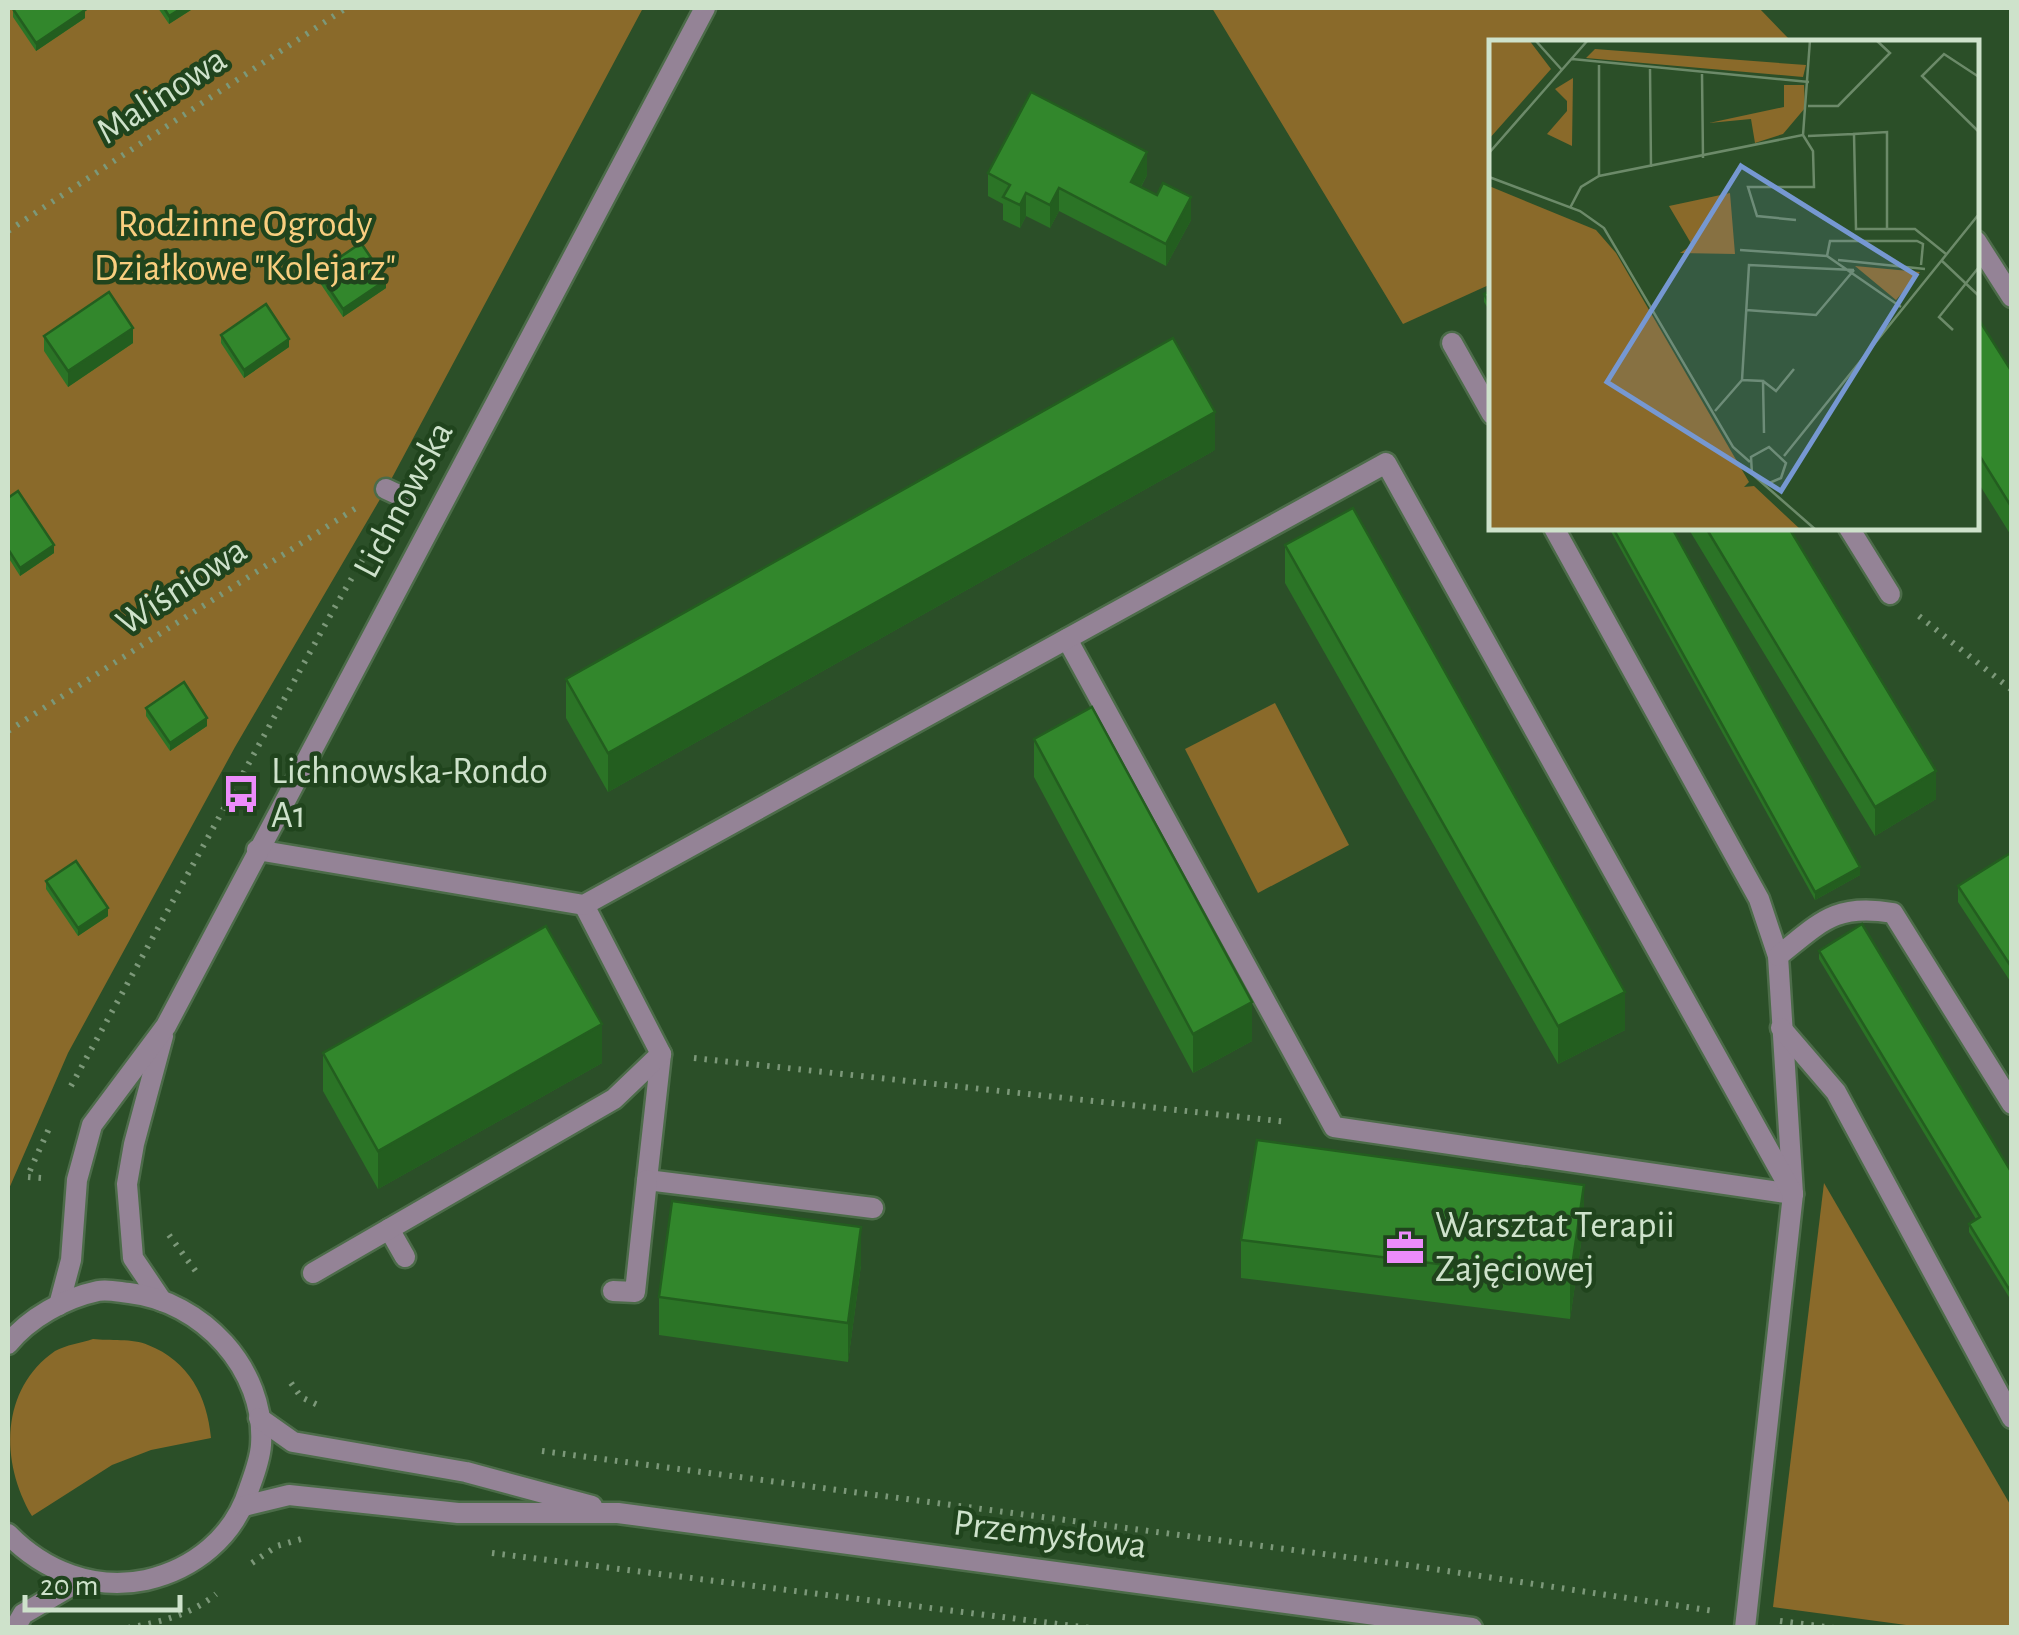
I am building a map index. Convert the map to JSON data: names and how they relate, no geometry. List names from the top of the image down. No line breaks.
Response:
{"streets":{"street":["Lichnowska","Przemysłowa"],"path":["Malinowa","Wiśniowa"]},"parks":["Rodzinne Ogrody Działkowe \"Kolejarz\""],"places":{"bus stop":["Lichnowska-Rondo A1"],"office":["Warsztat Terapii Zajęciowej"]},"scale_bar":"20 m"}
